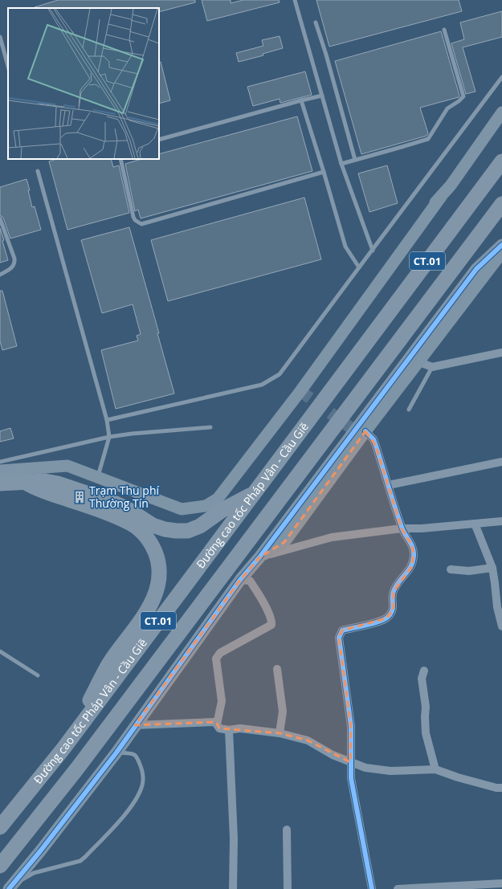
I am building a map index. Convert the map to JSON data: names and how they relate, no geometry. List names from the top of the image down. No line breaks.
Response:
{"streets":{"highway":["CT.01","Đường cao tốc Pháp Vân - Cầu Giẽ"]},"places":{"building":["Trạm Thu phí Thường Tín"]}}
